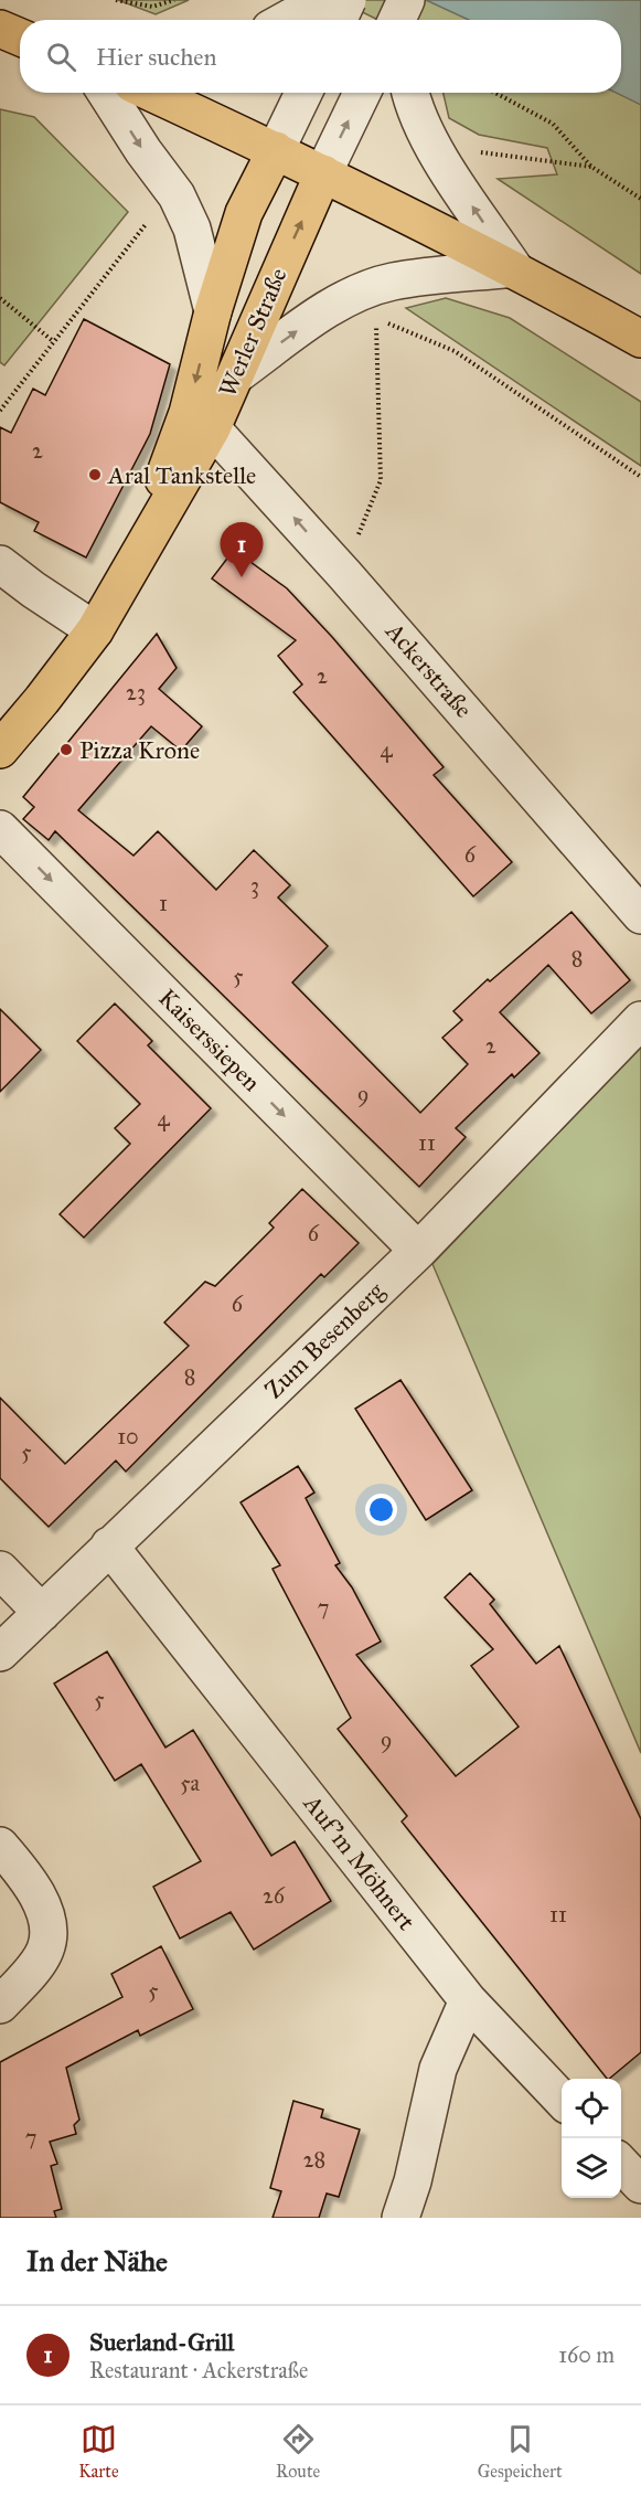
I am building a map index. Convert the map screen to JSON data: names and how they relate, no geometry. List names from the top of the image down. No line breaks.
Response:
{"streets":{"main road":["Werler Straße"],"street":["Ackerstraße","Kaiserssiepen","Zum Besenberg","Auf'm Möhnert"]},"crossings":[["Werler Straße","Ackerstraße"],["Kaiserssiepen","Zum Besenberg"],["Zum Besenberg","Auf'm Möhnert"]],"one_way":["Kaiserssiepen"],"places":["Aral Tankstelle","Pizza Krone"],"house_numbers":["2","2","23","4","6","3","1","8","5","2","9","4","11","6","6","8","10","5","7","5","9","5a","26","11","5","7","28"],"page":{"search":"Hier suchen","pins":"1","heading":"In der Nähe","list":[{"mark":"1","name":"Suerland-Grill","note":"Restaurant · Ackerstraße","value":"160 m"}],"nav":["Karte","Route","Gespeichert"]}}
